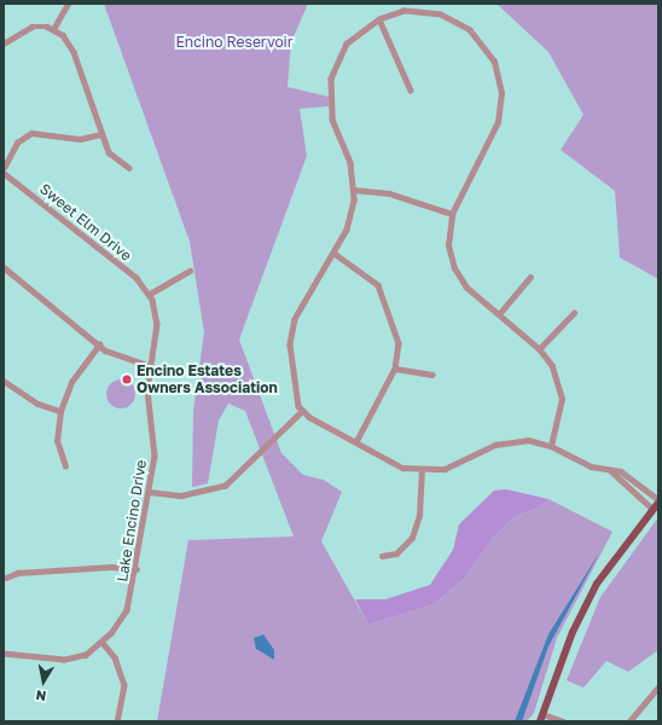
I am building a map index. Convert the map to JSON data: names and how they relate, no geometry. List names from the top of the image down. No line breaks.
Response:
{"streets":{"street":["Sweet Elm Drive","Lake Encino Drive"]},"crossings":[["Sweet Elm Drive","Lake Encino Drive"]],"parks":["Encino Reservoir"],"places":["Encino Estates Owners Association"],"north":"bottom"}
